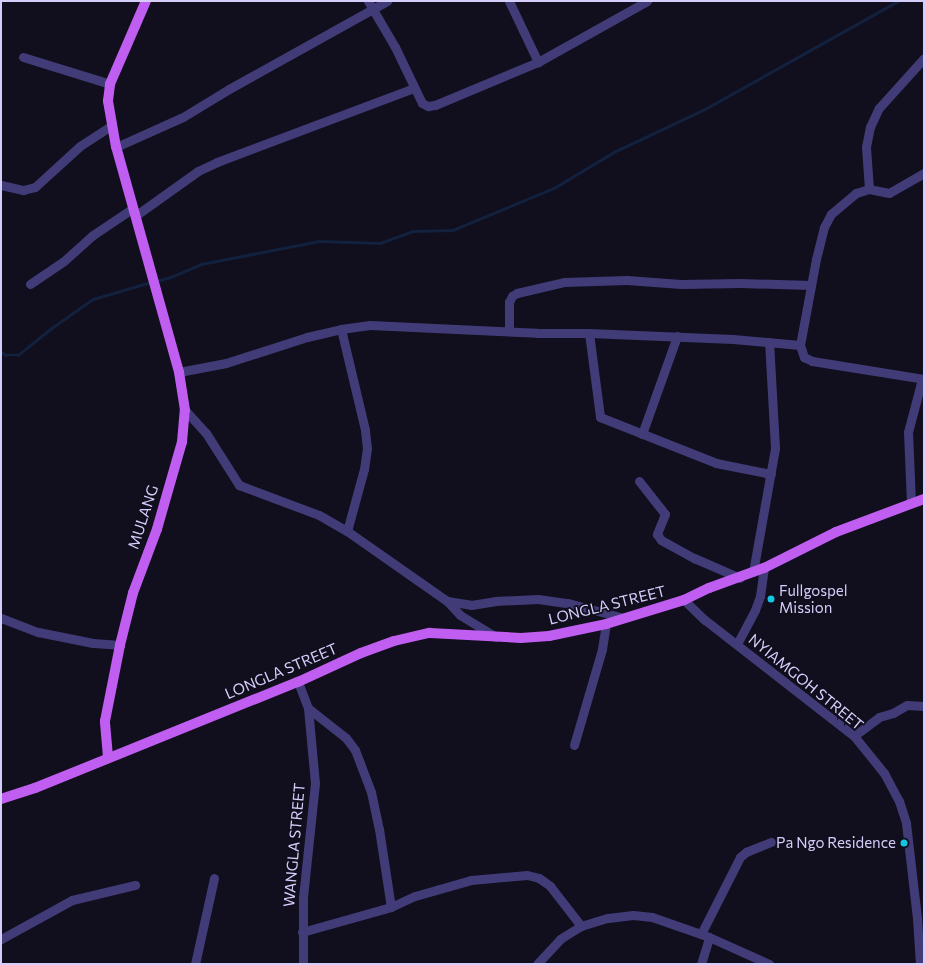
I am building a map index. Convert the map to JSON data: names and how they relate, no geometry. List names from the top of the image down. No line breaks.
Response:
{"streets":{"main road":["MULANG","LONGLA STREET"],"street":["NYIAMGOH STREET","WANGLA STREET"]},"crossings":[["MULANG","LONGLA STREET"],["LONGLA STREET","NYIAMGOH STREET"],["LONGLA STREET","WANGLA STREET"]],"places":["Fullgospel Mission","Pa Ngo Residence"]}
